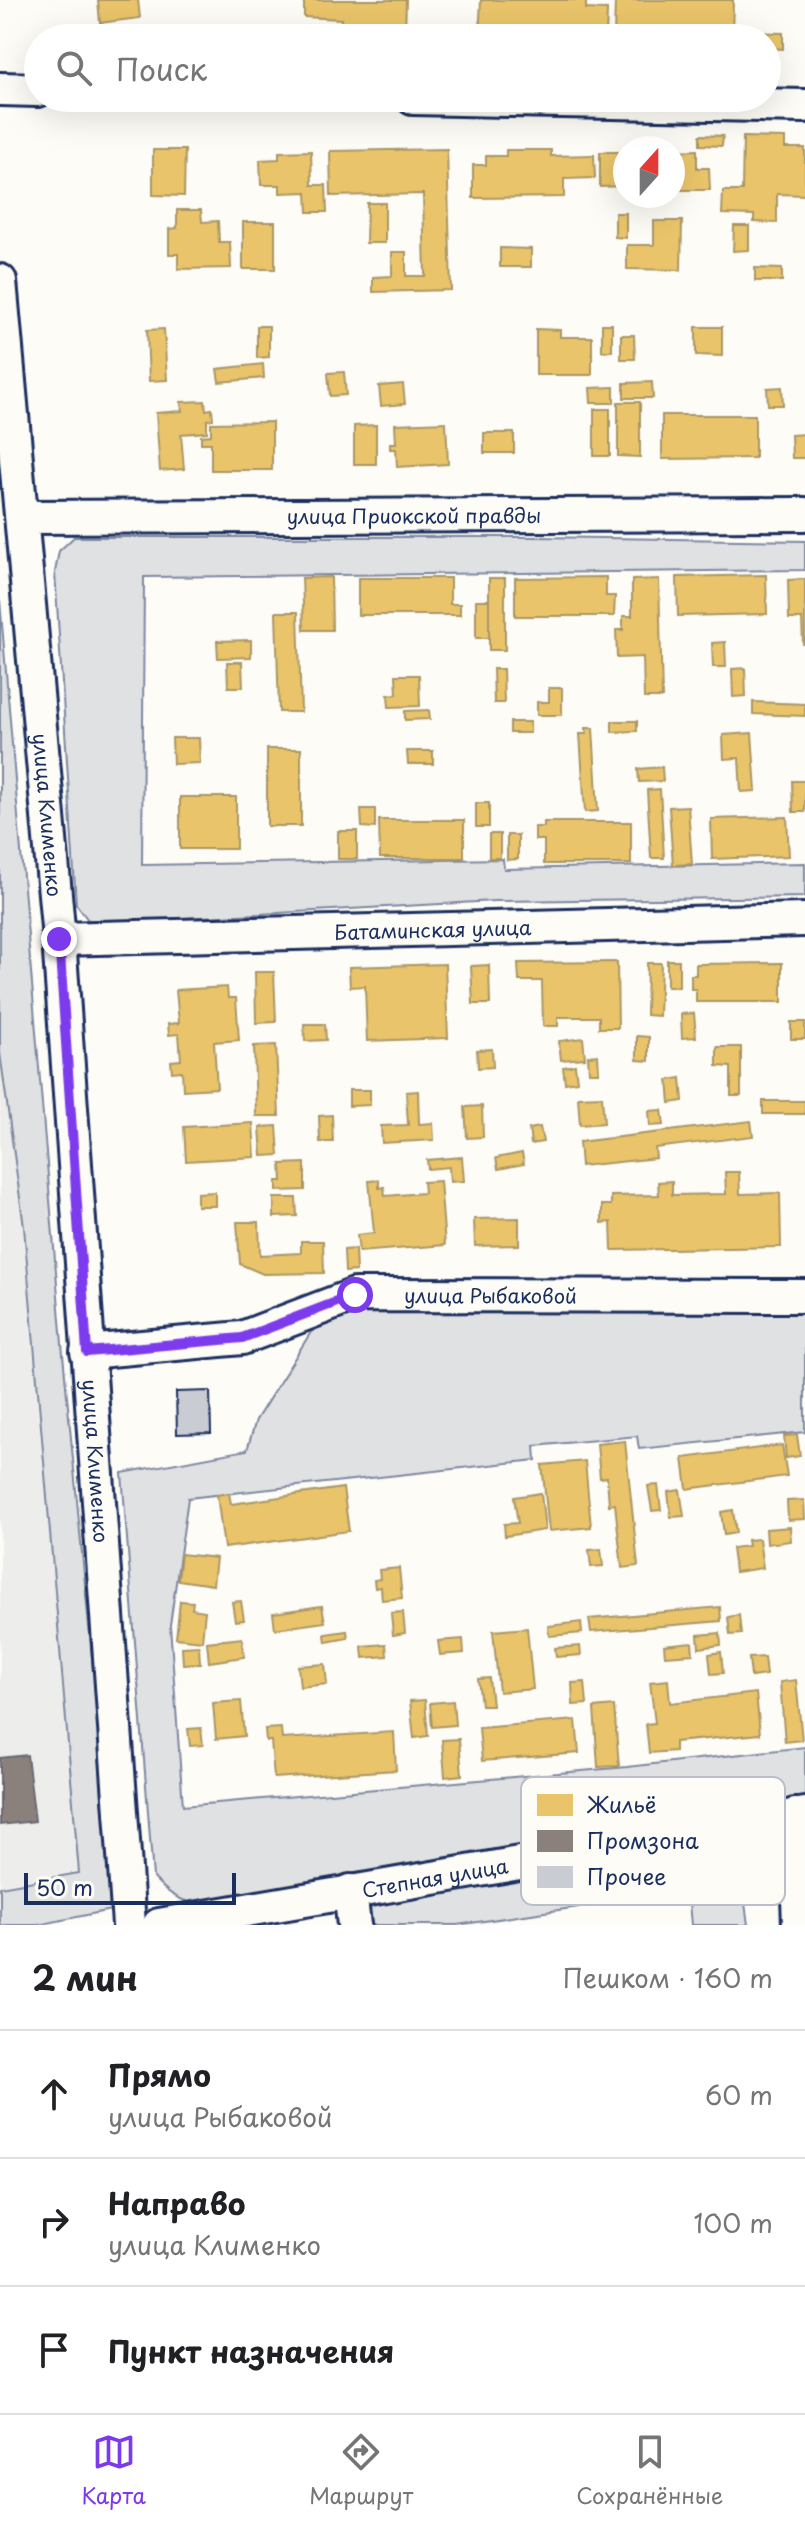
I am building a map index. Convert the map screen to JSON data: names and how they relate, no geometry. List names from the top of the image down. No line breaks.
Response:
{"streets":{"street":["улица Приокской правды","улица Клименко","Батаминская улица","улица Рыбаковой","Степная улица"]},"crossings":[["улица Приокской правды","улица Клименко"],["улица Клименко","Батаминская улица"],["улица Клименко","улица Рыбаковой"]],"legend":["Жильё","Промзона","Прочее"],"scale_bar":"50 m","north":"top","page":{"search":"Поиск","scale":"50 m","heading":["2 мин","Пешком · 160 m"],"list":[["Прямо","улица Рыбаковой","60 m"],["Направо","улица Клименко","100 m"],"Пункт назначения"],"nav":["Карта","Маршрут","Сохранённые"]}}
